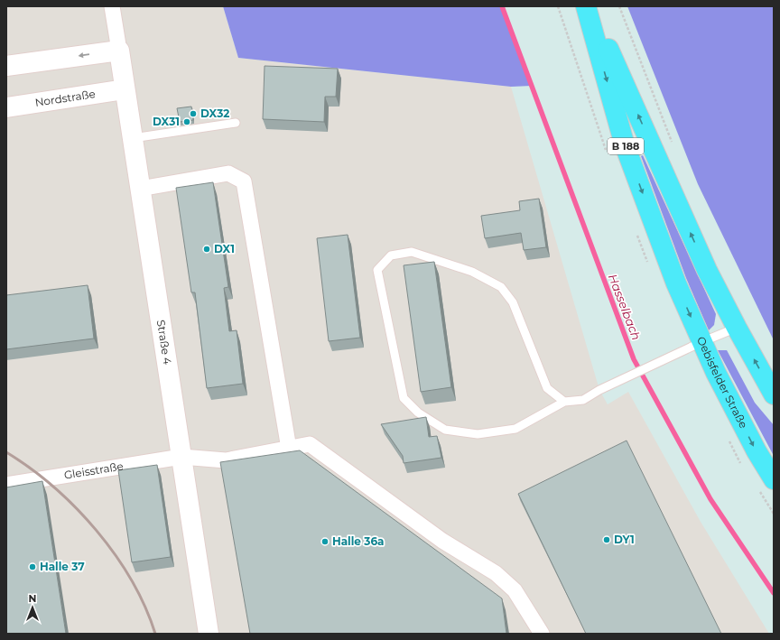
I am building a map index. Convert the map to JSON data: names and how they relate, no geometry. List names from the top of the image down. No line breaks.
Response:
{"streets":{"main road":["B 188","Oebisfelder Straße"],"street":["Nordstraße","Straße 4","Gleisstraße"]},"crossings":[["Nordstraße","Straße 4"],["Straße 4","Gleisstraße"]],"water":["Hasselbach"],"places":["DX32","DX31","DX1","DY1","Halle 36a","Halle 37"],"north":"top"}
